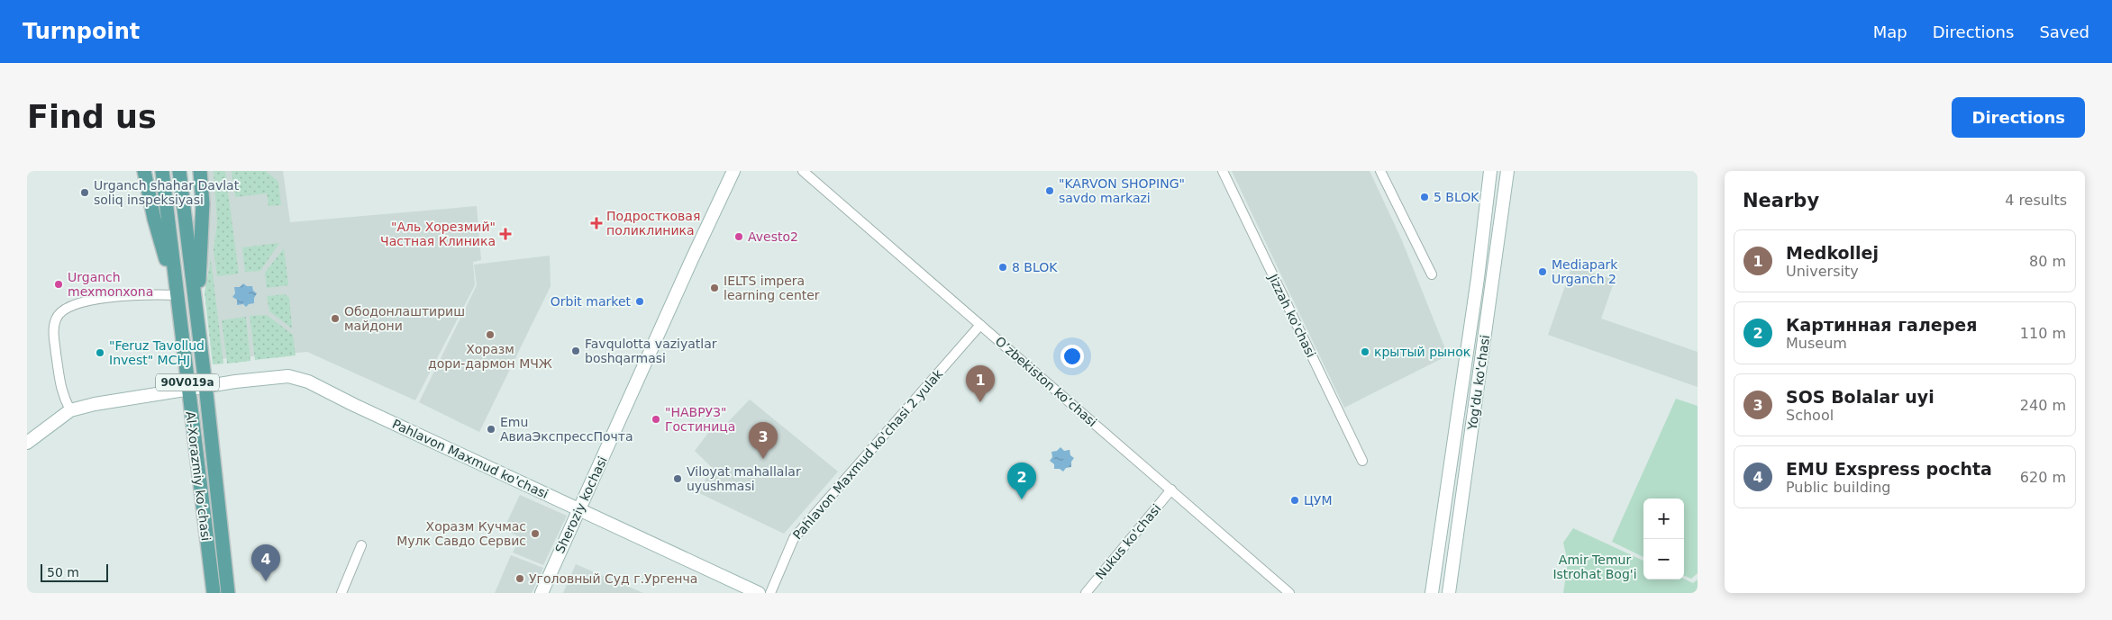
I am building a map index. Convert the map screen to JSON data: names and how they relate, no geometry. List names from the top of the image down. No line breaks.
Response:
{"streets":{"main road":["90V019a","Yog'du ko'chasi","Pahlavon Maxmud ko'chasi","Al-Xorazmiy ko’chasi","Sheroziy kochasi"],"street":["Jizzah ko'chasi","O’zbekiston ko‘chasi","Pahlavon Maxmud ko'chasi 2 yulak","Nukus ko'chasi"]},"crossings":[["O’zbekiston ko‘chasi","Pahlavon Maxmud ko'chasi 2 yulak"],["O’zbekiston ko‘chasi","Nukus ko'chasi"],["Pahlavon Maxmud ko'chasi","Al-Xorazmiy ko’chasi"],["Pahlavon Maxmud ko'chasi","Sheroziy kochasi"]],"parks":["Amir Temur Istrohat Bog'i"],"places":{"other":["\"KARVON SHOPING\" savdo markazi","Urganch shahar Davlat soliq inspeksiyasi","5 BLOK","Avesto2","8 BLOK","Mediapark Urganch 2","Urganch mexmonxona","IELTS impera learning center","Orbit market","Ободонлаштириш майдони","Хоразм дори-дармон МЧЖ","Favqulotta vaziyatlar boshqarmasi","крытый рынок","\"Feruz Tavollud Invest\" MCHJ","\"НАВРУЗ\" Гостиница","Emu АвиаЭкспрессПочта","Viloyat mahallalar uyushmasi","ЦУМ","Хоразм Кучмас Мулк Савдо Сервис","Уголовный Суд г.Ургенча"],"health":["Подростковая поликлиника","\"Аль Хорезмий\" Частная Клиника"]},"scale_bar":"50 m","page":{"header":"Turnpoint","nav":["Map","Directions","Saved"],"buttons":"Directions","title":"Find us","heading":["Nearby","4 results"],"list":[{"mark":"1","name":"Medkollej","note":"University","value":"80 m"},{"mark":"2","name":"Картинная галерея","note":"Museum","value":"110 m"},{"mark":"3","name":"SOS Bolalar uyi","note":"School","value":"240 m"},{"mark":"4","name":"EMU Exspress pochta","note":"Public building","value":"620 m"}],"pins":["1","3","2","4"],"map_buttons":["+","−"],"scale":"50 m"}}
